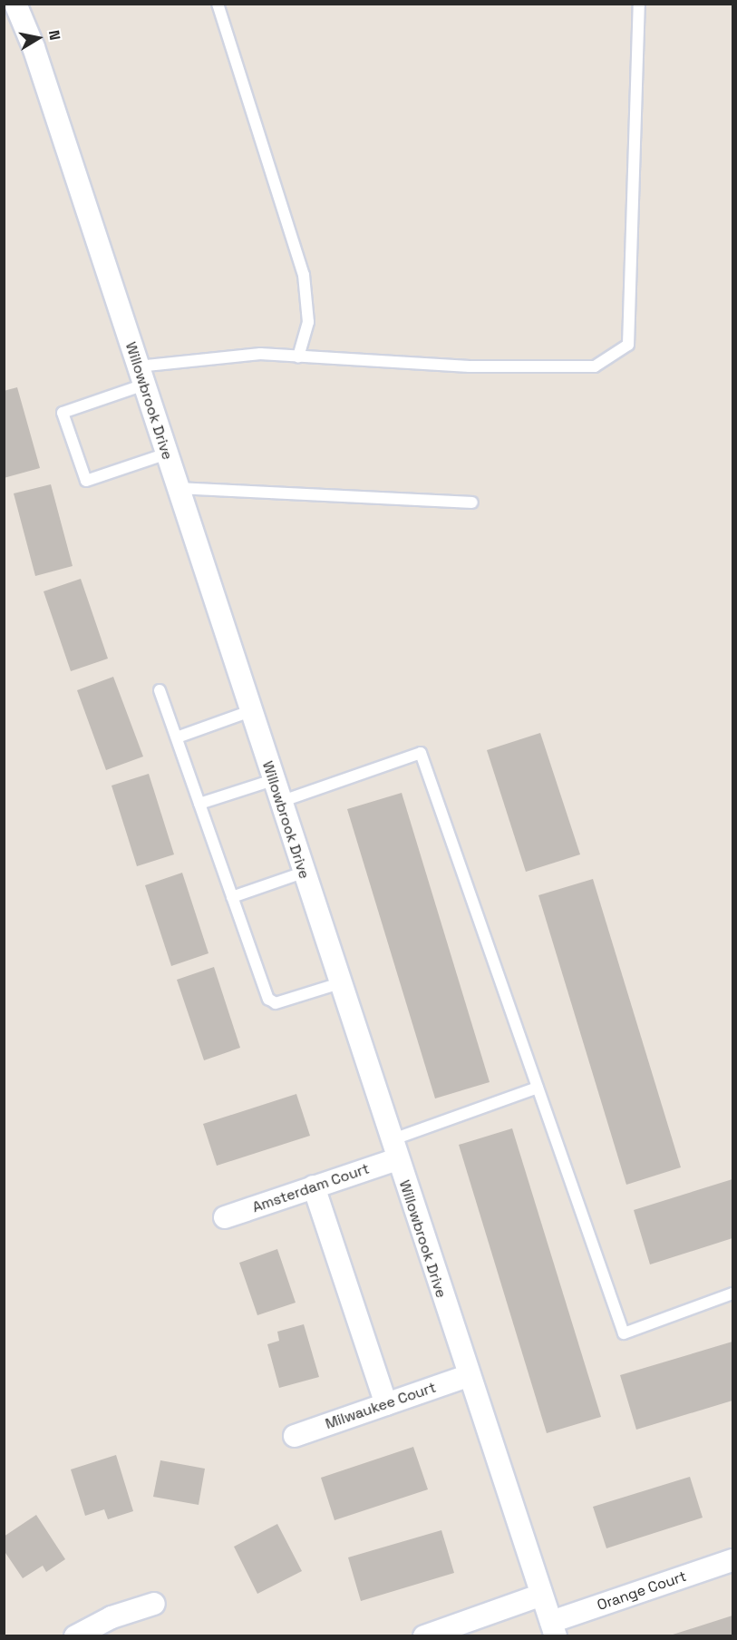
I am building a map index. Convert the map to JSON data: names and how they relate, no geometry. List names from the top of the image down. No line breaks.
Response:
{"streets":{"street":["Willowbrook Drive","Amsterdam Court","Milwaukee Court","Orange Court"]},"crossings":[["Willowbrook Drive","Amsterdam Court"],["Willowbrook Drive","Milwaukee Court"],["Willowbrook Drive","Orange Court"]],"north":"right"}
